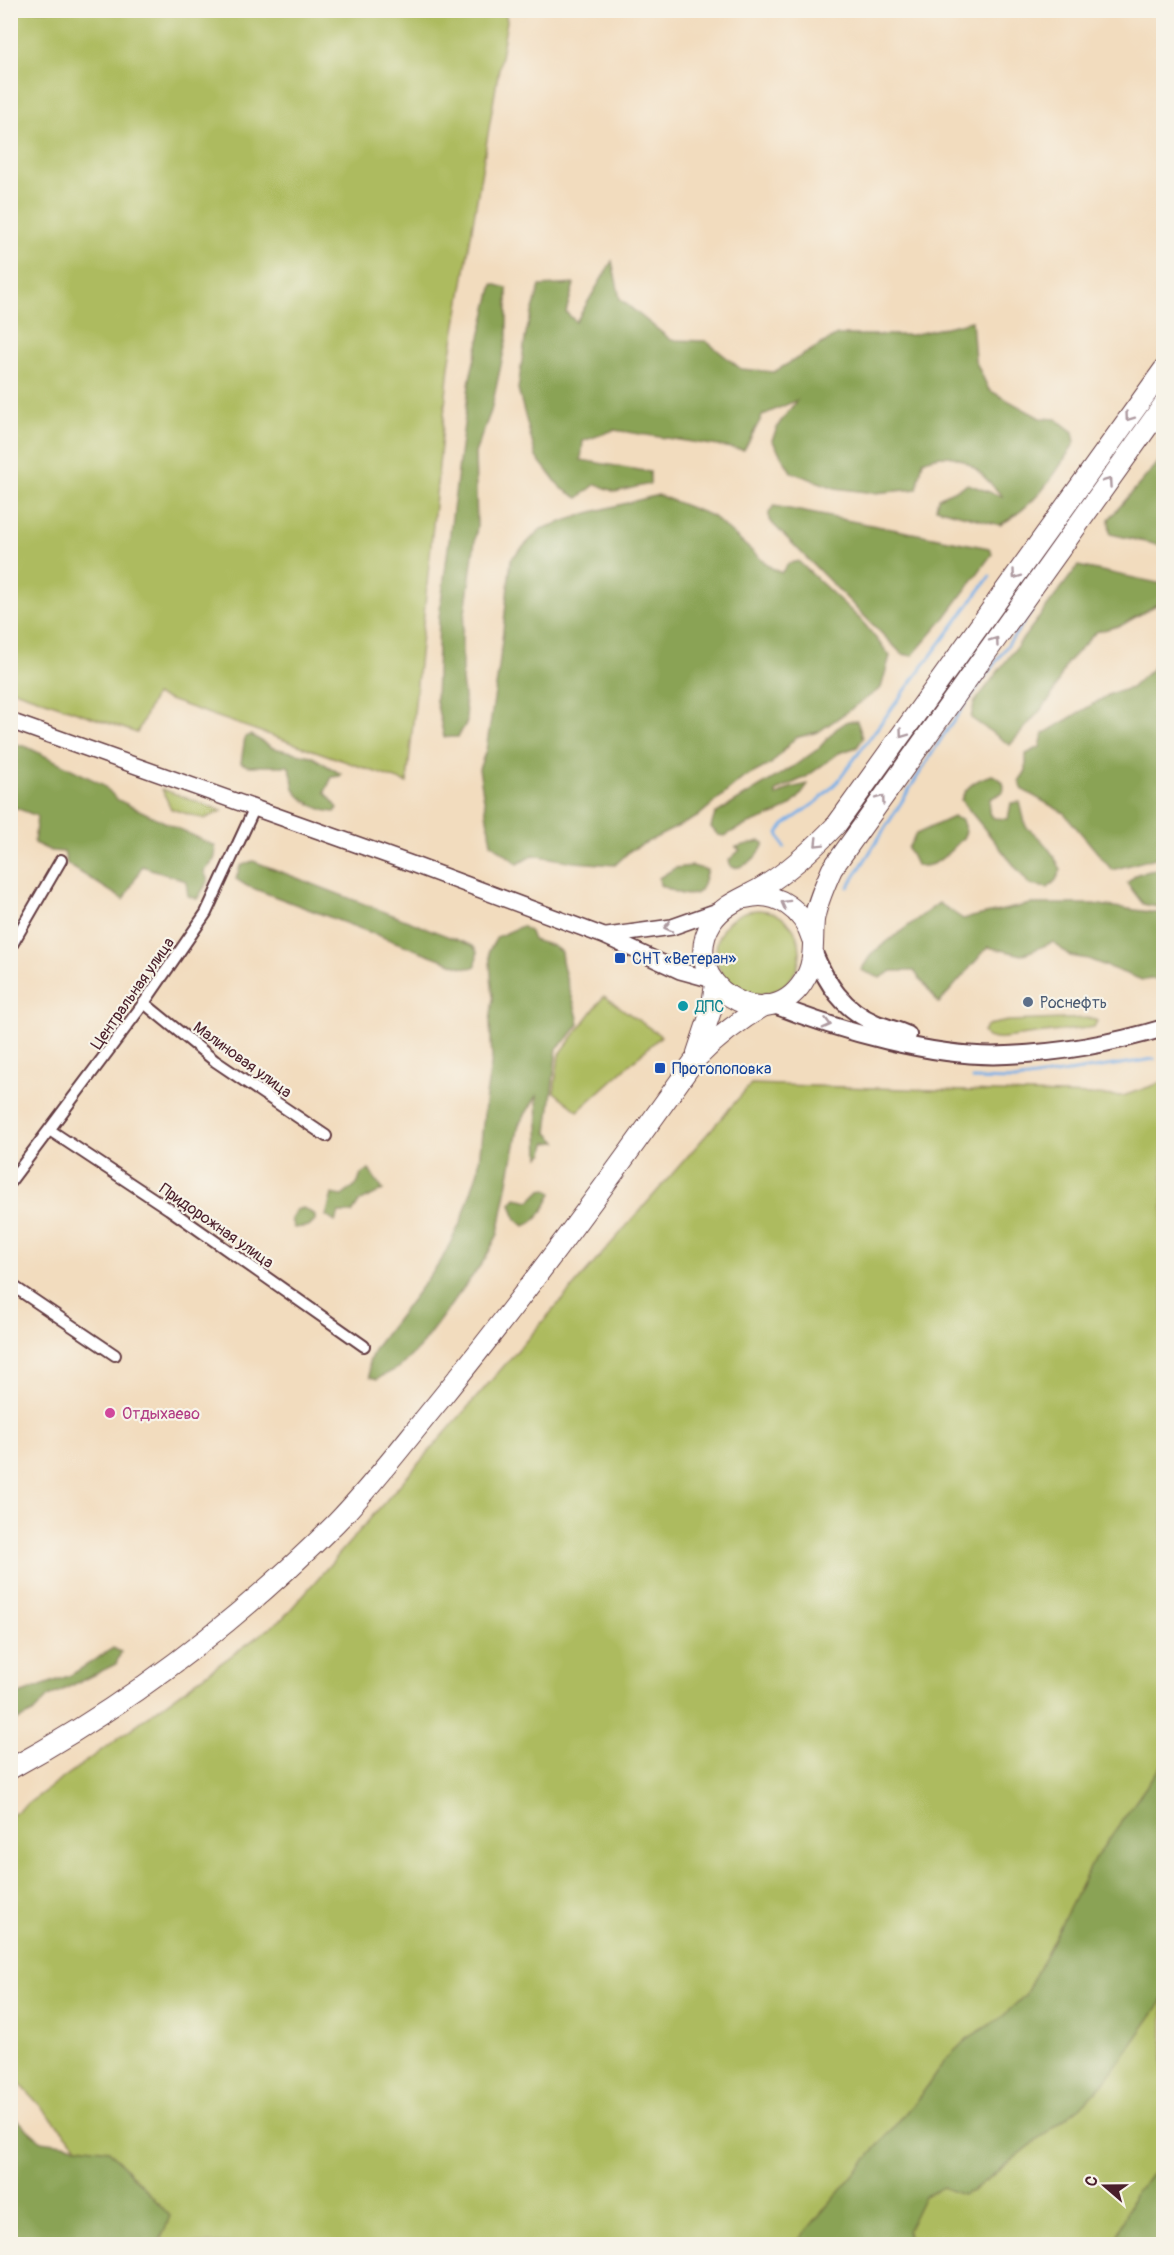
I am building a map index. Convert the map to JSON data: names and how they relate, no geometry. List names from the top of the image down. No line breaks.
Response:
{"streets":{"street":["Центральная улица","Малиновая улица","Придорожная улица"]},"crossings":[["Центральная улица","Малиновая улица"],["Центральная улица","Придорожная улица"]],"places":{"transit":["СНТ «Ветеран»","Протопоповка"],"other":["Роснефть","ДПС","Отдыхаево"]},"north":"left"}
